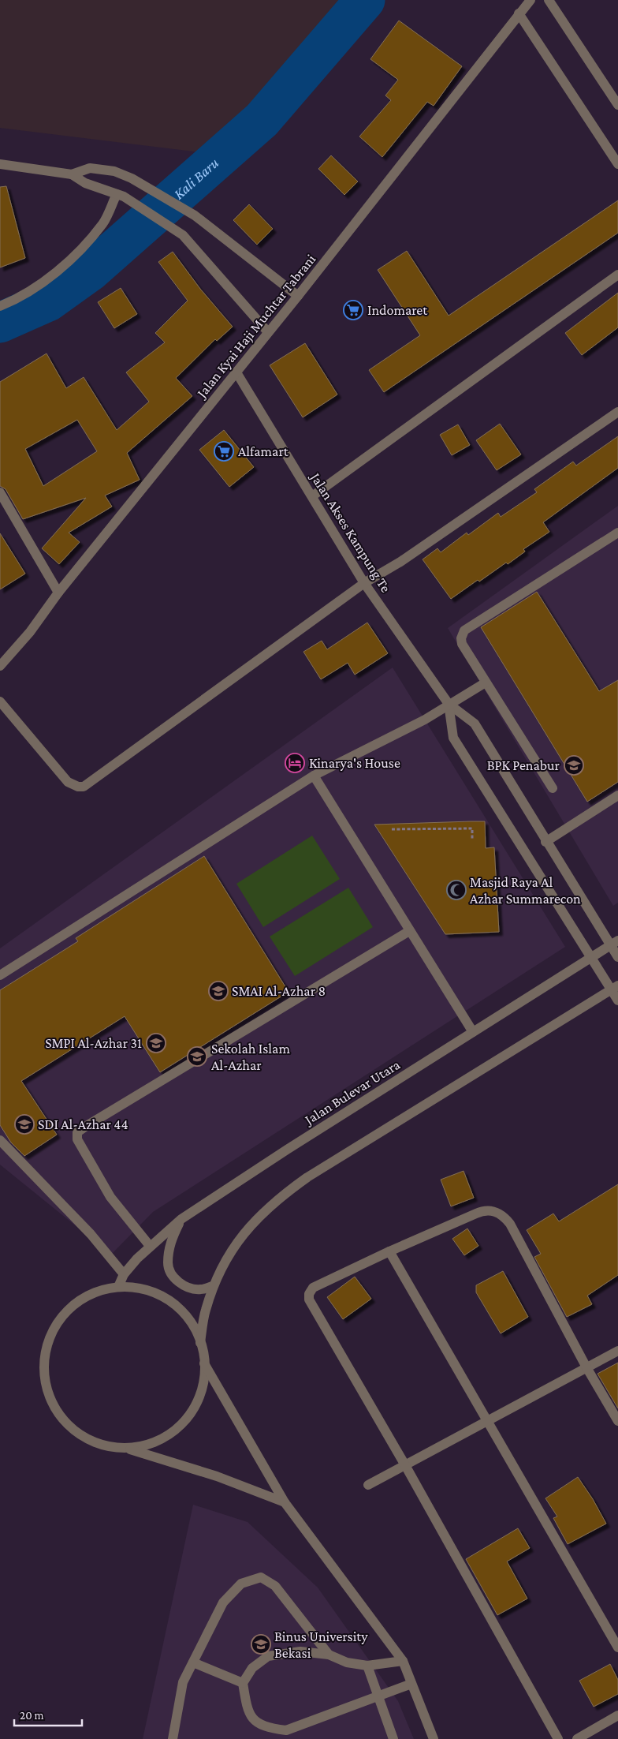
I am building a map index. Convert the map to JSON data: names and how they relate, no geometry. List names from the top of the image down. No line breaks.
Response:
{"streets":{"street":["Jalan Kyai Haji Muchtar Tabrani","Jalan Akses Kampung Te","Jalan Bulevar Utara"]},"crossings":[["Jalan Kyai Haji Muchtar Tabrani","Jalan Akses Kampung Te"],["Jalan Akses Kampung Te","Jalan Bulevar Utara"]],"water":["Kali Baru"],"places":{"supermarket":["Indomaret","Alfamart"],"hotel":["Kinarya's House"],"school or university":["BPK Penabur","SMAI Al-Azhar 8","SMPI Al-Azhar 31","Sekolah Islam Al-Azhar","SDI Al-Azhar 44","Binus University Bekasi"],"mosque":["Masjid Raya Al Azhar Summarecon"]},"scale_bar":"20 m"}
